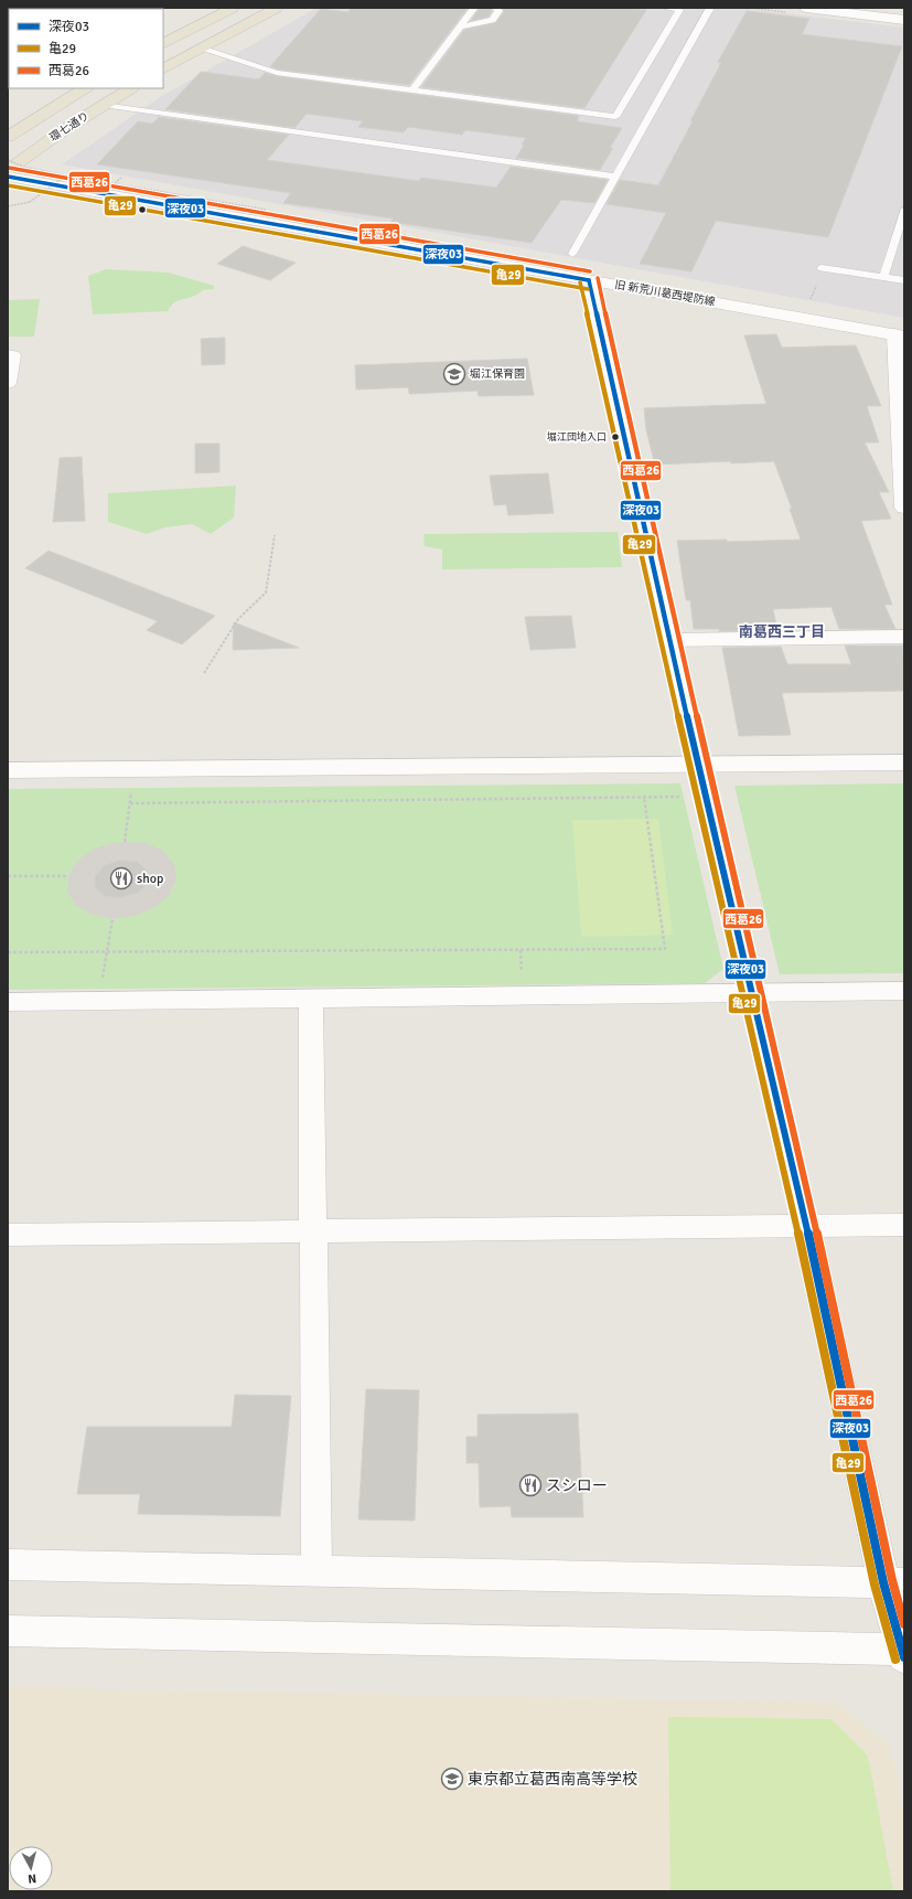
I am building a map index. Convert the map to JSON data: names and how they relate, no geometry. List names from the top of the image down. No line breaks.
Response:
{"streets":{"main road":["環七通り"],"street":["旧 新荒川葛西堤防線"]},"districts":["南葛西三丁目"],"places":{"school or university":["堀江保育園","東京都立葛西南高等学校"],"other":["堀江団地入口"],"restaurant":["shop","スシロー"]},"lines":["transit line 西葛26","transit line 深夜03","transit line 亀29"],"legend":["深夜03","亀29","西葛26"],"north":"bottom"}
